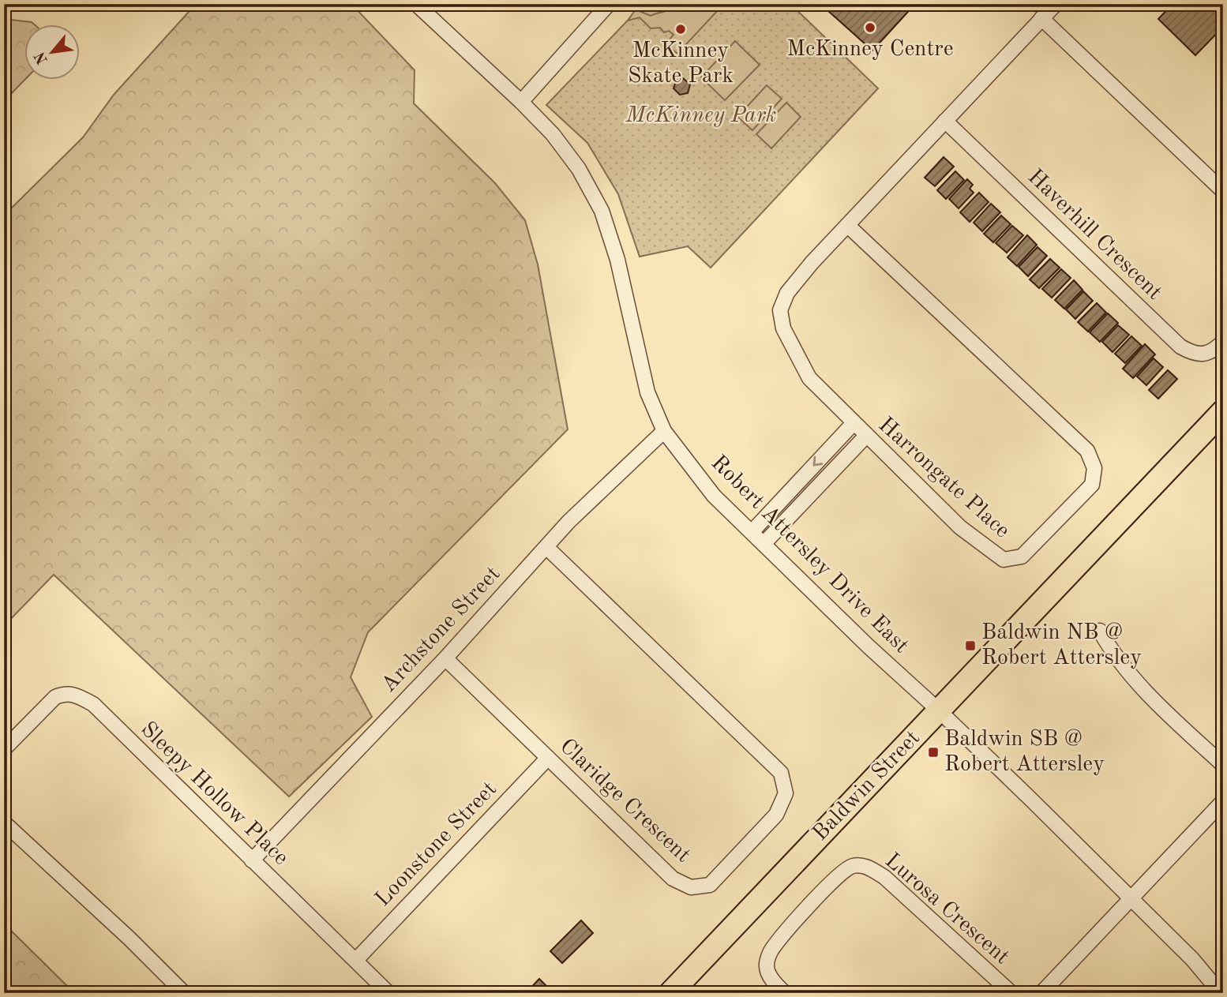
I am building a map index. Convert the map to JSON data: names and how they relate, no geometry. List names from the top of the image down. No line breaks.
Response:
{"streets":{"main road":["Baldwin Street"],"street":["Haverhill Crescent","Harrongate Place","Robert Attersley Drive East","Archstone Street","Sleepy Hollow Place","Claridge Crescent","Loonstone Street","Lurosa Crescent"]},"crossings":[["Haverhill Crescent","Harrongate Place"],["Robert Attersley Drive East","Archstone Street"],["Robert Attersley Drive East","Baldwin Street"],["Archstone Street","Sleepy Hollow Place"],["Archstone Street","Claridge Crescent"],["Sleepy Hollow Place","Loonstone Street"],["Claridge Crescent","Loonstone Street"]],"parks":["McKinney Park"],"places":{"other":["McKinney Centre","McKinney Skate Park"],"transit":["Baldwin NB @ Robert Attersley","Baldwin SB @ Robert Attersley"]},"north":"bottom left"}
